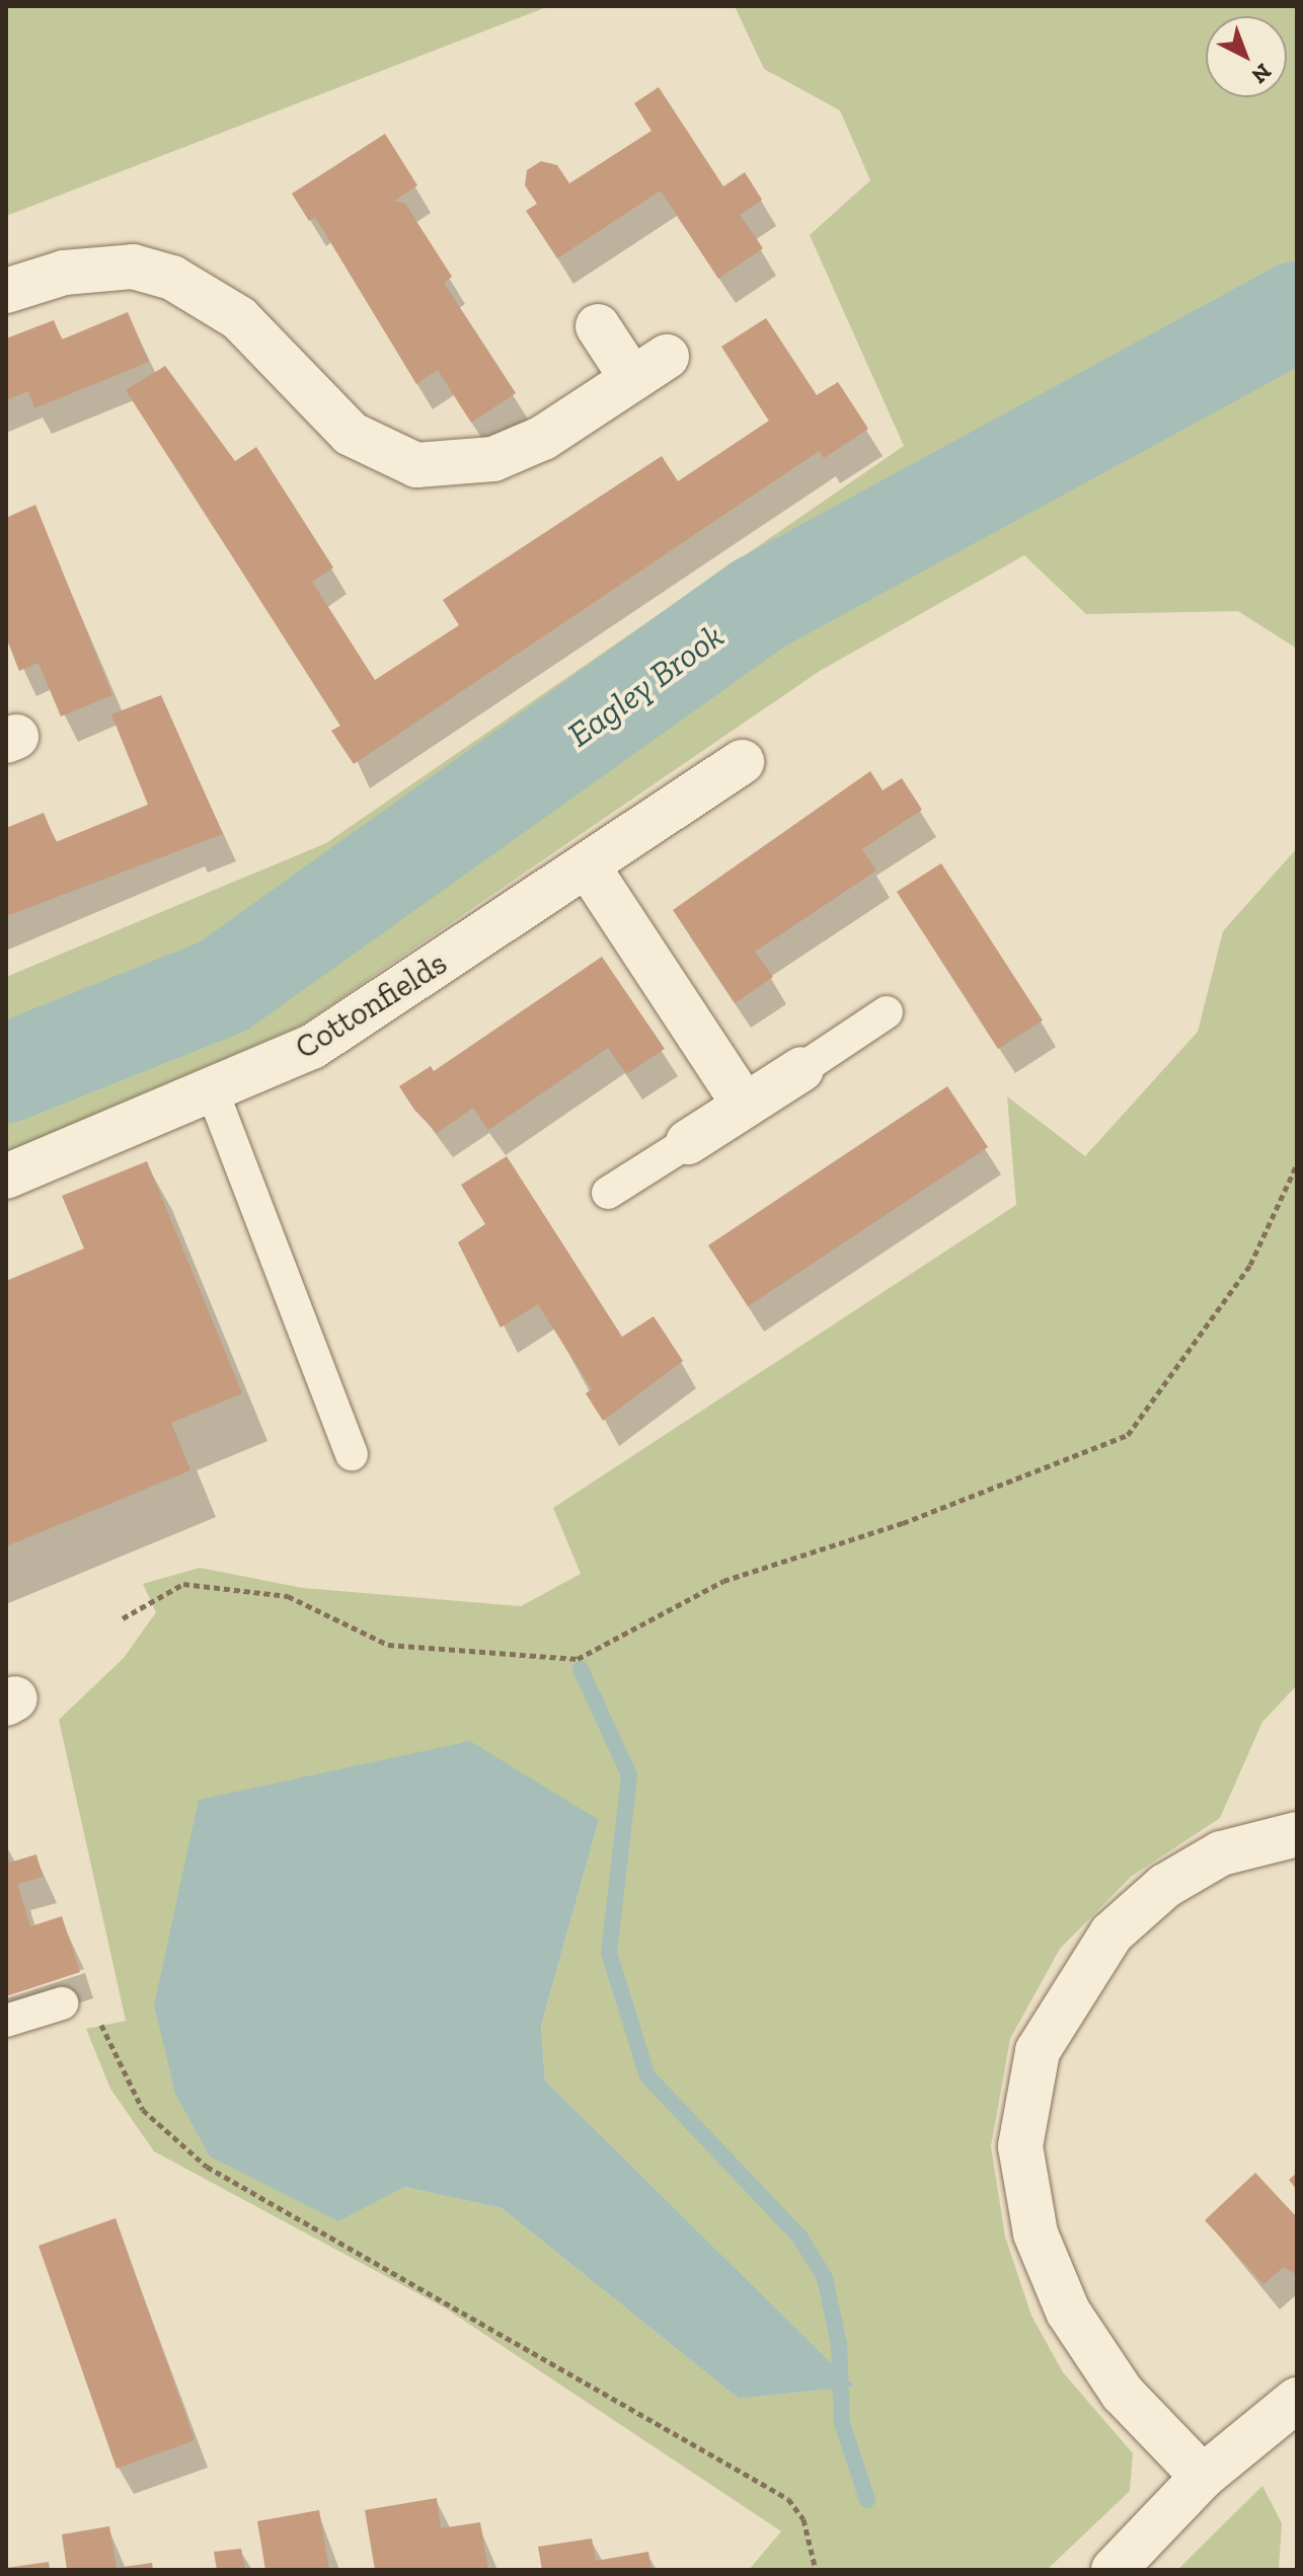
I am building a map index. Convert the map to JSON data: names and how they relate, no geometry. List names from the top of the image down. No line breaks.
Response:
{"streets":{"street":["Cottonfields"]},"water":["Eagley Brook"],"north":"bottom right"}
